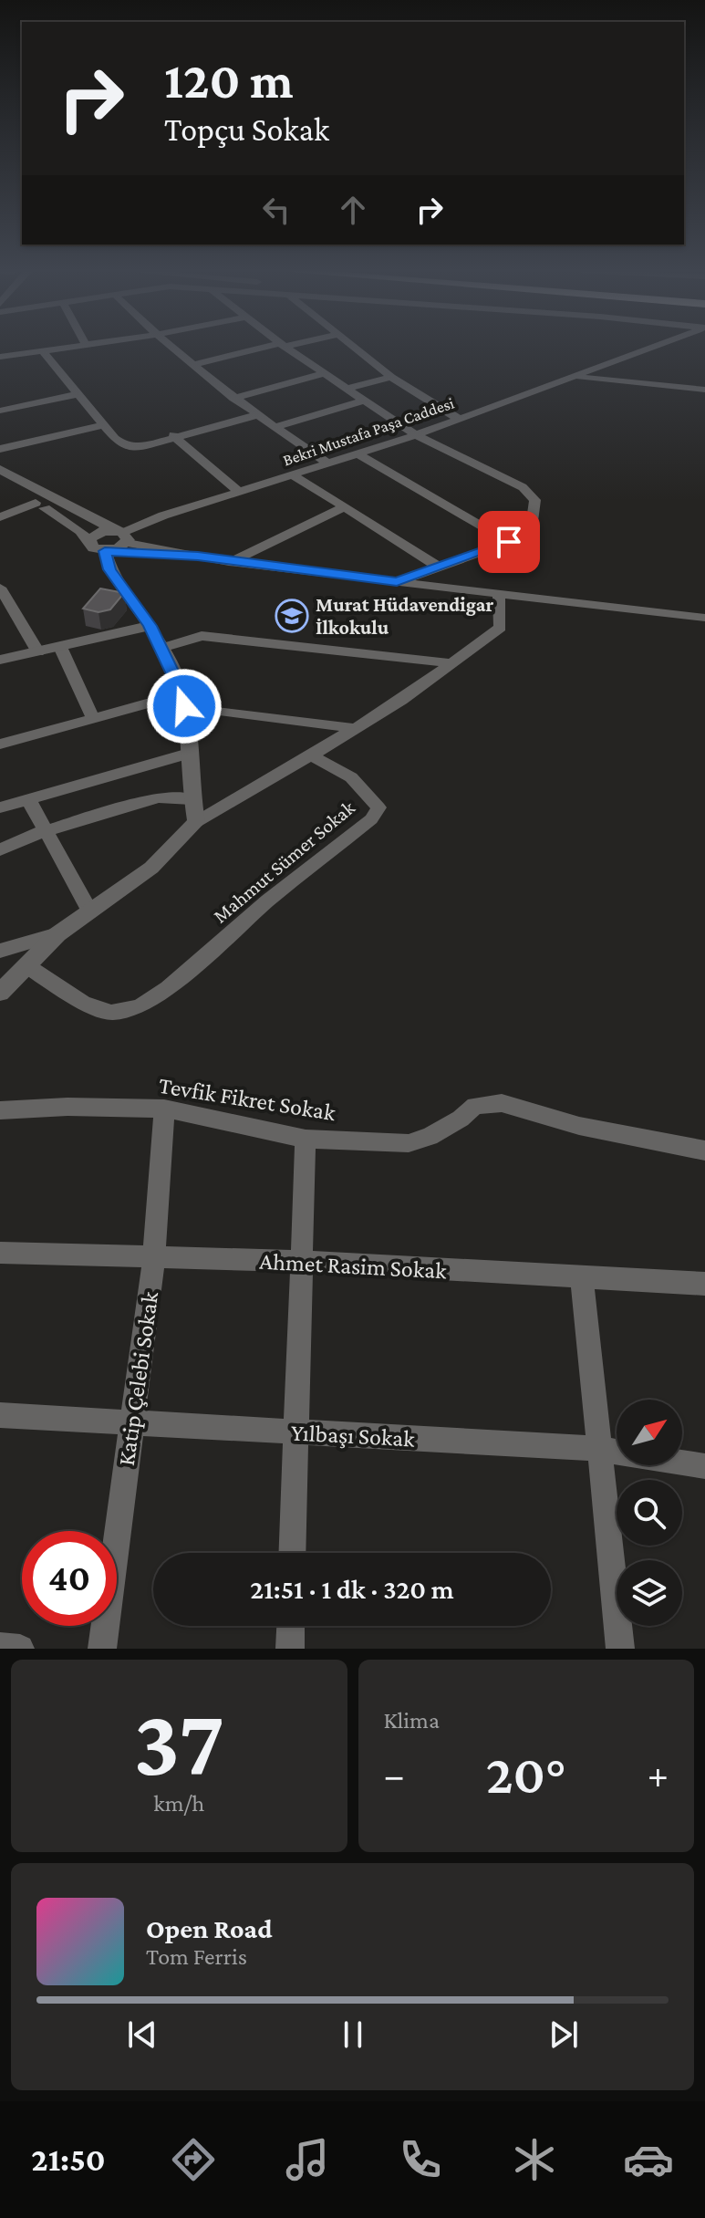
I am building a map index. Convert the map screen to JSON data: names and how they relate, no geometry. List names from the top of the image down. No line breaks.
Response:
{"streets":{"street":["Bekri Mustafa Paşa Caddesi","Mahmut Sümer Sokak","Tevfik Fikret Sokak","Ahmet Rasim Sokak","Katip Çelebi Sokak","Yılbaşı Sokak"]},"crossings":[["Tevfik Fikret Sokak","Katip Çelebi Sokak"],["Ahmet Rasim Sokak","Katip Çelebi Sokak"],["Katip Çelebi Sokak","Yılbaşı Sokak"]],"places":{"school or university":["Murat Hüdavendigar İlkokulu"]},"north":"top right","page":{"turn":["120 m","Topçu Sokak"],"limit":"40","trip":"21:51 · 1 dk · 320 m","tile":[["37","km/h"],"Klima"],"heat":["−","20°","+"],"song":["Open Road","Tom Ferris"],"tabs":"21:50"}}
